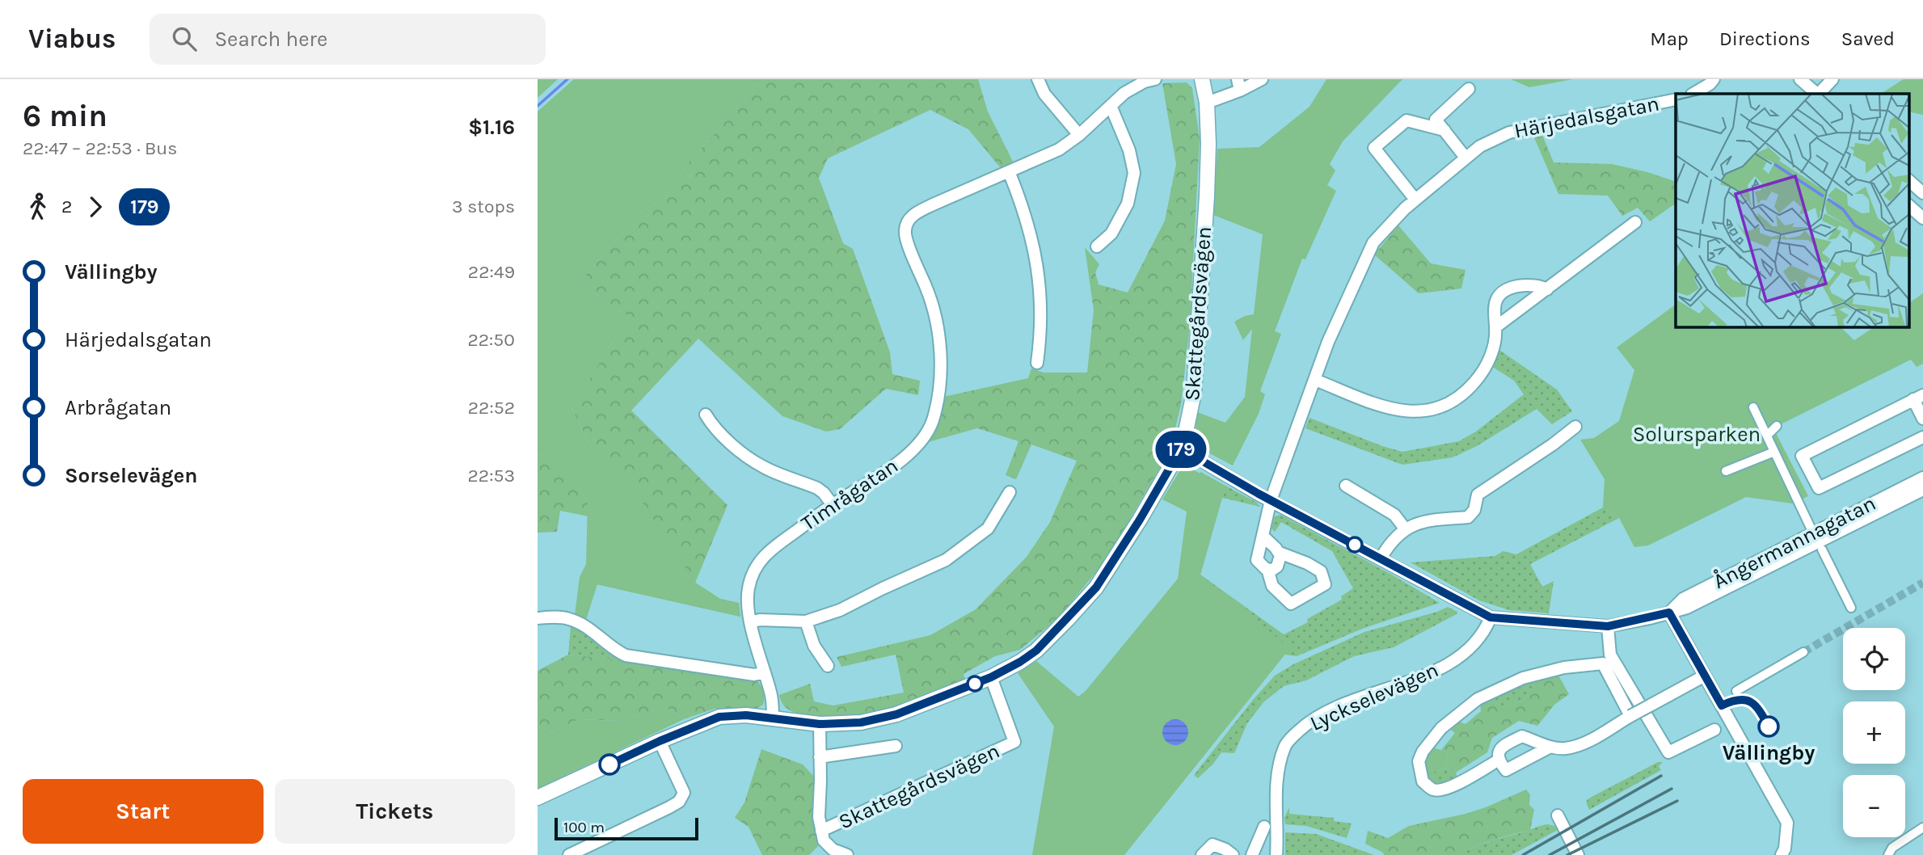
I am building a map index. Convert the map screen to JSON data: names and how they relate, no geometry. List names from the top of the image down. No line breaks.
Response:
{"streets":{"street":["Härjedalsgatan","Skattegårdsvägen","Timrågatan","Ångermannagatan","Lyckselevägen"]},"crossings":[["Härjedalsgatan","Ångermannagatan"],["Skattegårdsvägen","Timrågatan"],["Skattegårdsvägen","Ångermannagatan"],["Ångermannagatan","Lyckselevägen"]],"parks":["Solursparken"],"places":["Vällingby"],"lines":["bus line 179"],"scale_bar":"100 m","page":{"header":"Viabus","search":"Search here","nav":["Map","Directions","Saved"],"heading":["6 min","22:47 – 22:53 · Bus","$1.16"],"on_map":"179","legs":["2","179","3 stops"],"list":[{"name":"Vällingby","value":"22:49"},{"name":"Härjedalsgatan","value":"22:50"},{"name":"Arbrågatan","value":"22:52"},{"name":"Sorselevägen","value":"22:53"}],"map_buttons":["+","−"],"buttons":["Start","Tickets"],"scale":"100 m"}}
